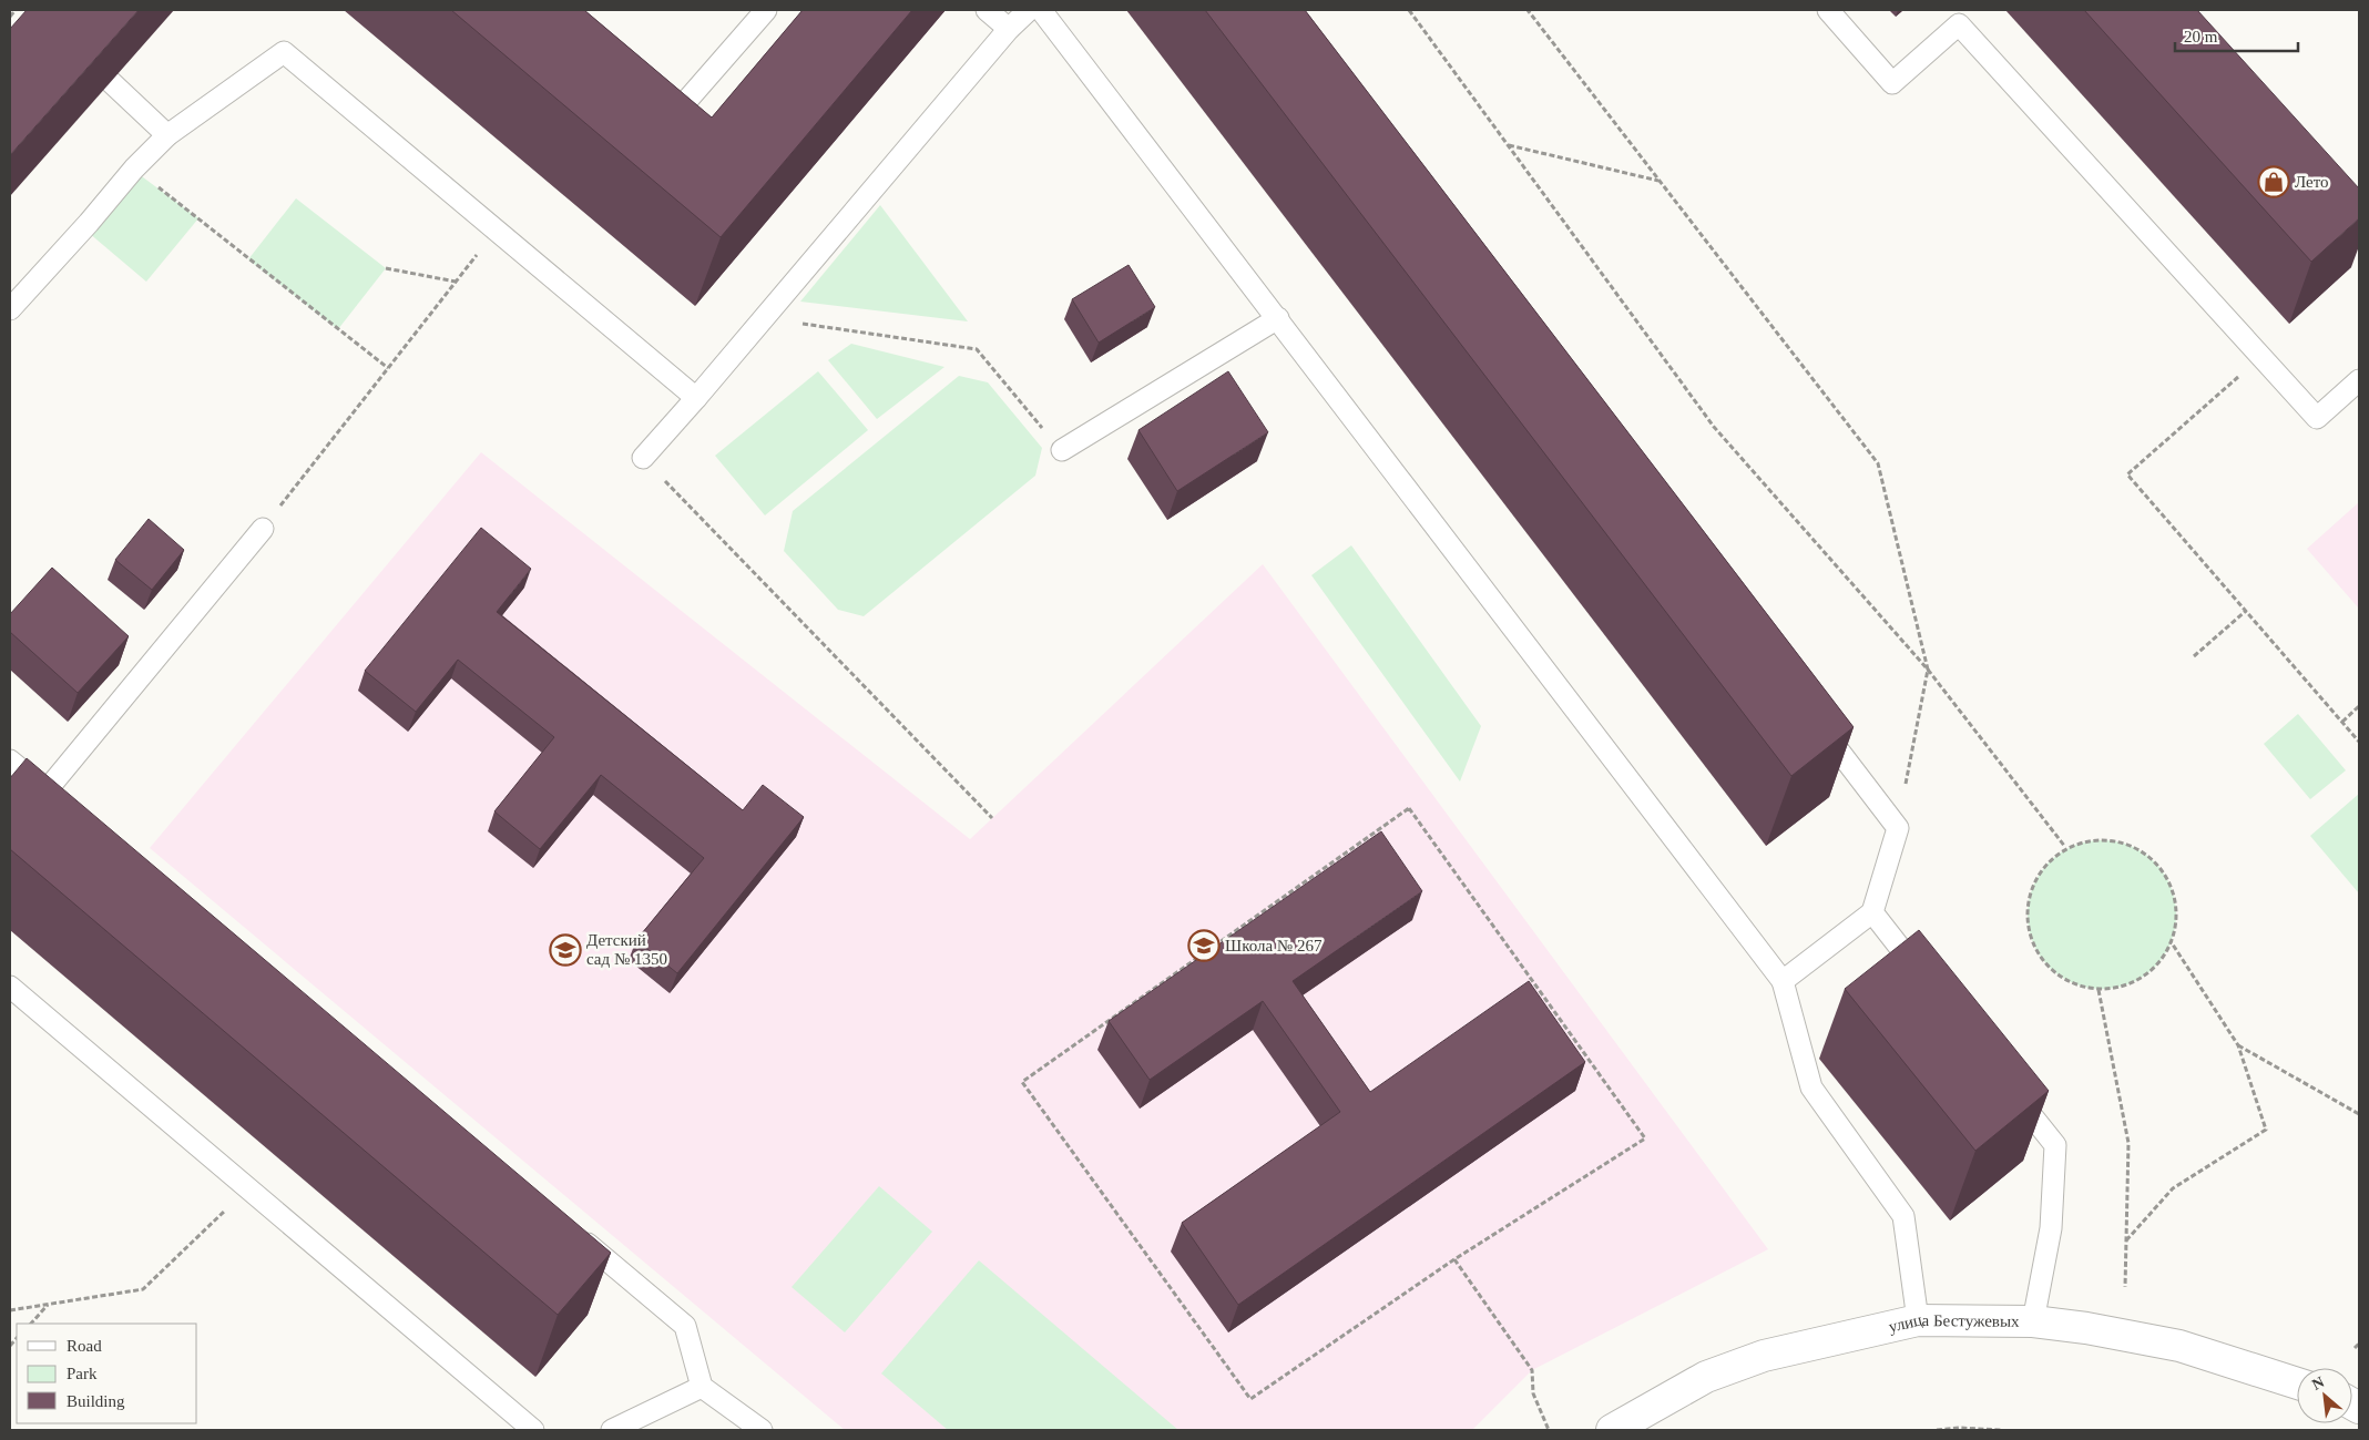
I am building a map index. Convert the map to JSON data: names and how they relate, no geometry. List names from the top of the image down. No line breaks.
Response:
{"streets":{"street":["улица Бестужевых"]},"places":{"shop":["Лето"],"school or university":["Школа № 267","Детский сад № 1350"]},"legend":["Road","Park","Building"],"scale_bar":"20 m","north":"top left"}
